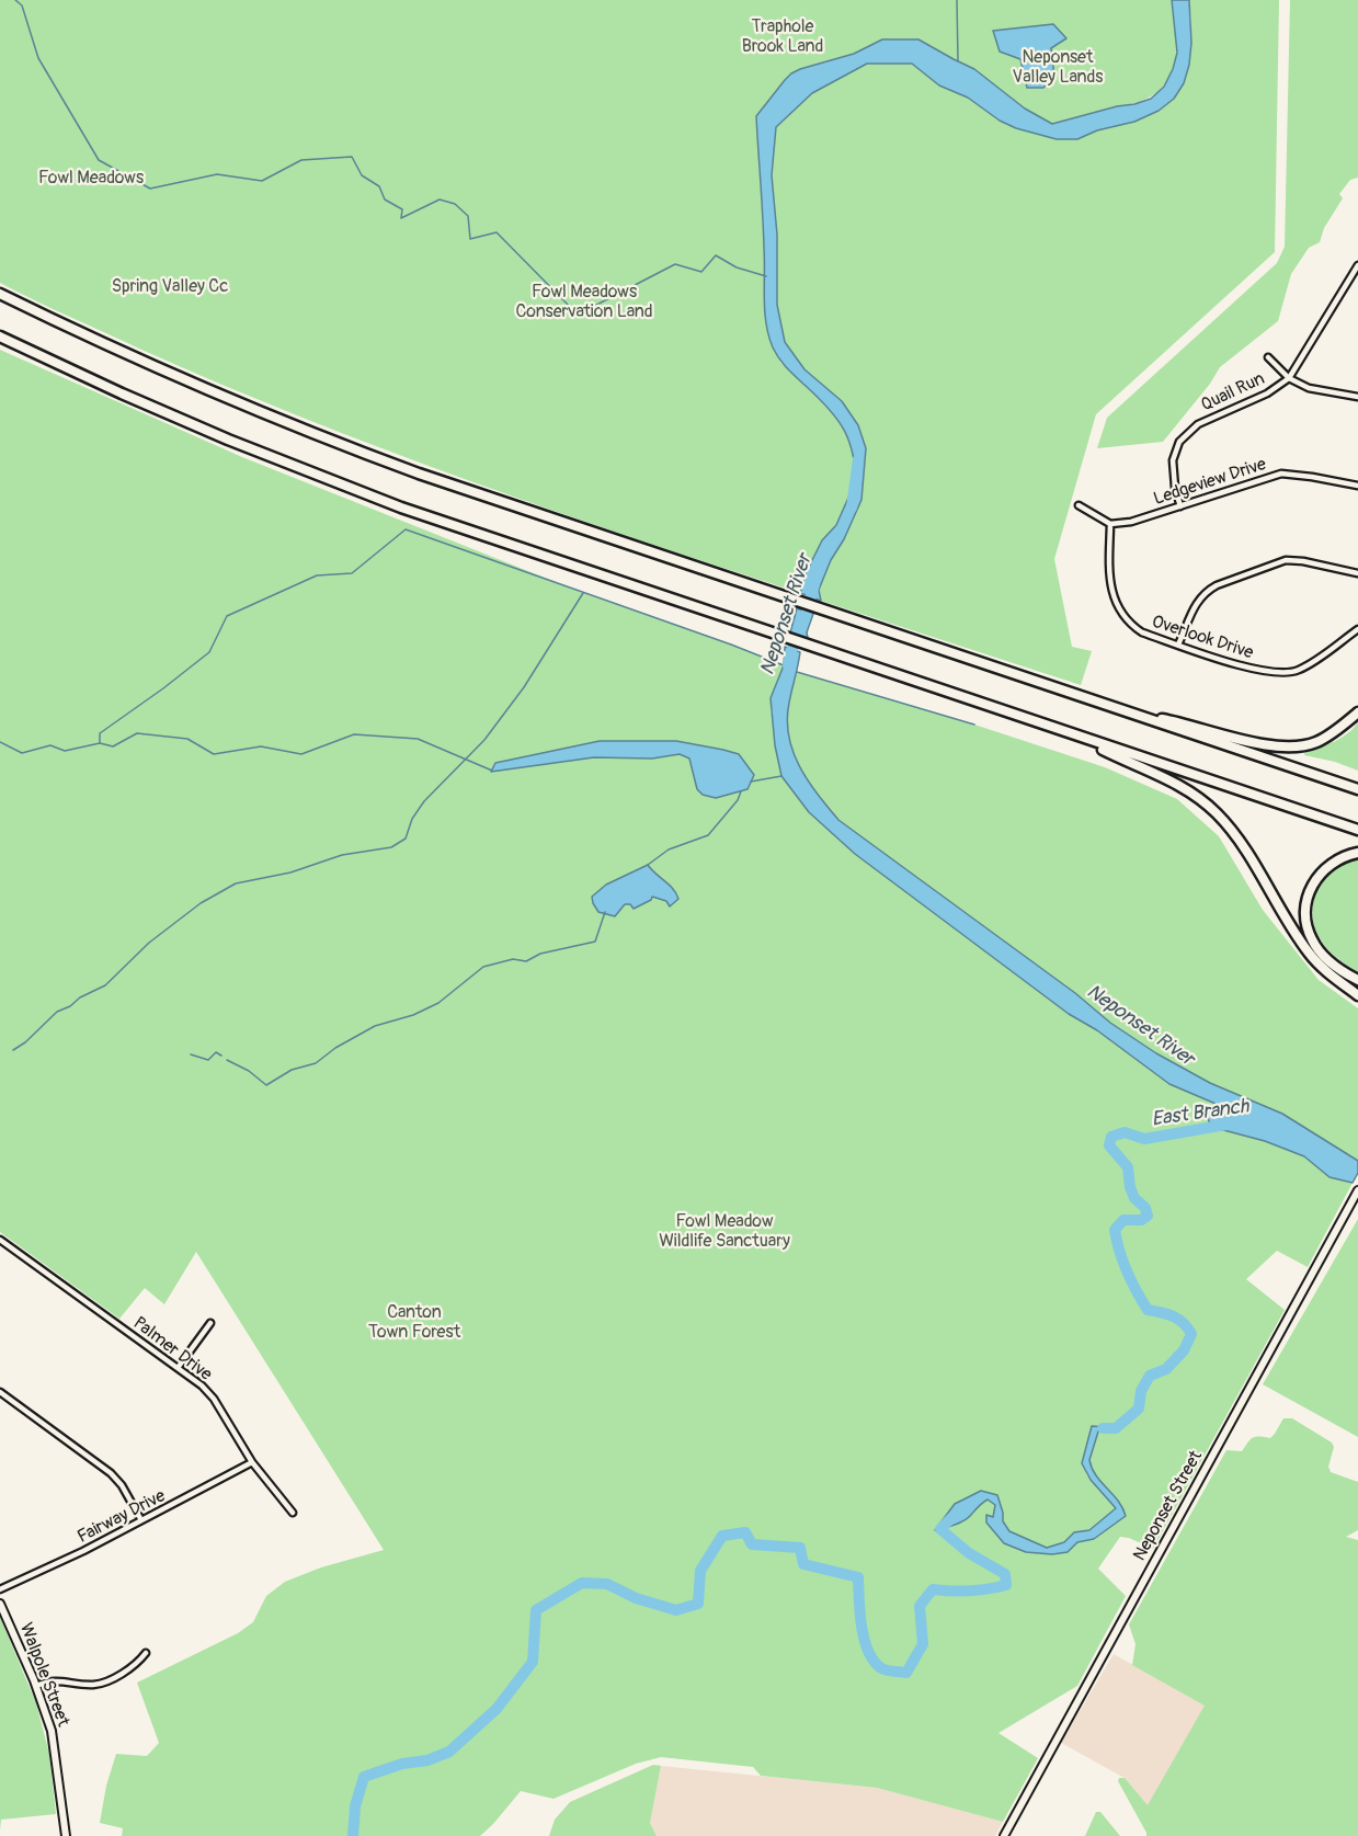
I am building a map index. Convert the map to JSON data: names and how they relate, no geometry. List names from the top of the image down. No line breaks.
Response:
{"streets":{"main road":["Neponset Street","Walpole Street"],"street":["Quail Run","Ledgeview Drive","Overlook Drive","Palmer Drive","Fairway Drive"]},"crossings":[["Quail Run","Ledgeview Drive"],["Ledgeview Drive","Overlook Drive"],["Palmer Drive","Fairway Drive"]],"water":["Neponset River","East Branch"],"parks":["Traphole Brook Land","Neponset Valley Lands","Fowl Meadows","Spring Valley Cc","Fowl Meadows Conservation Land","Fowl Meadow Wildlife Sanctuary","Canton Town Forest"]}
